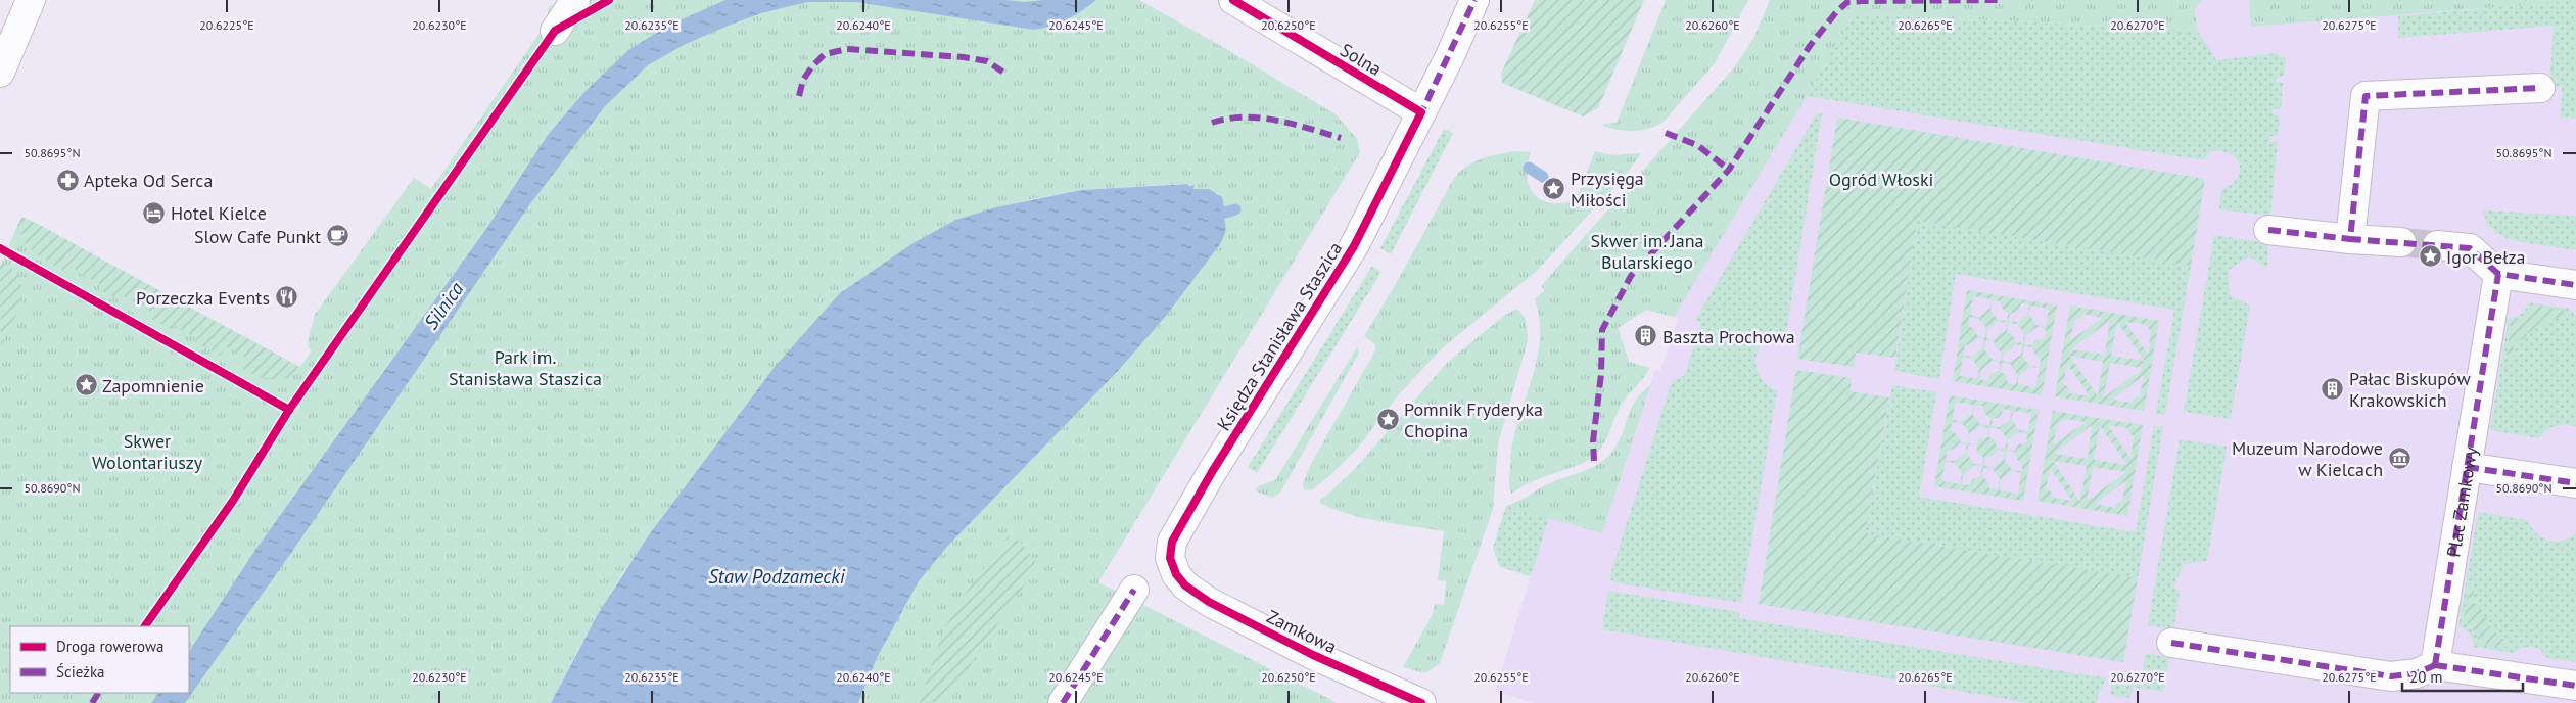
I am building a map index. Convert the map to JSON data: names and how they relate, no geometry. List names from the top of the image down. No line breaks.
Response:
{"streets":{"street":["Solna","Księdza Stanisława Staszica","Plac Zamkowy","Zamkowa"]},"crossings":[["Solna","Księdza Stanisława Staszica"],["Księdza Stanisława Staszica","Zamkowa"]],"water":["Silnica","Staw Podzamecki"],"parks":["Ogród Włoski","Skwer im. Jana Bularskiego","Park im. Stanisława Staszica","Skwer Wolontariuszy"],"places":{"pharmacy":["Apteka Od Serca"],"place":["Przysięga Miłości","Igor Bełza","Zapomnienie","Pomnik Fryderyka Chopina"],"hotel":["Hotel Kielce"],"cafe":["Slow Cafe Punkt"],"restaurant":["Porzeczka Events"],"building":["Baszta Prochowa","Pałac Biskupów Krakowskich"],"museum":["Muzeum Narodowe w Kielcach"]},"legend":["Droga rowerowa","Ścieżka"],"scale_bar":"20 m","coordinates":["20.6225°E","20.6230°E","20.6235°E","20.6240°E","20.6245°E","20.6250°E","20.6255°E","20.6260°E","20.6265°E","20.6270°E","20.6275°E","50.8695°N","50.8690°N"]}
